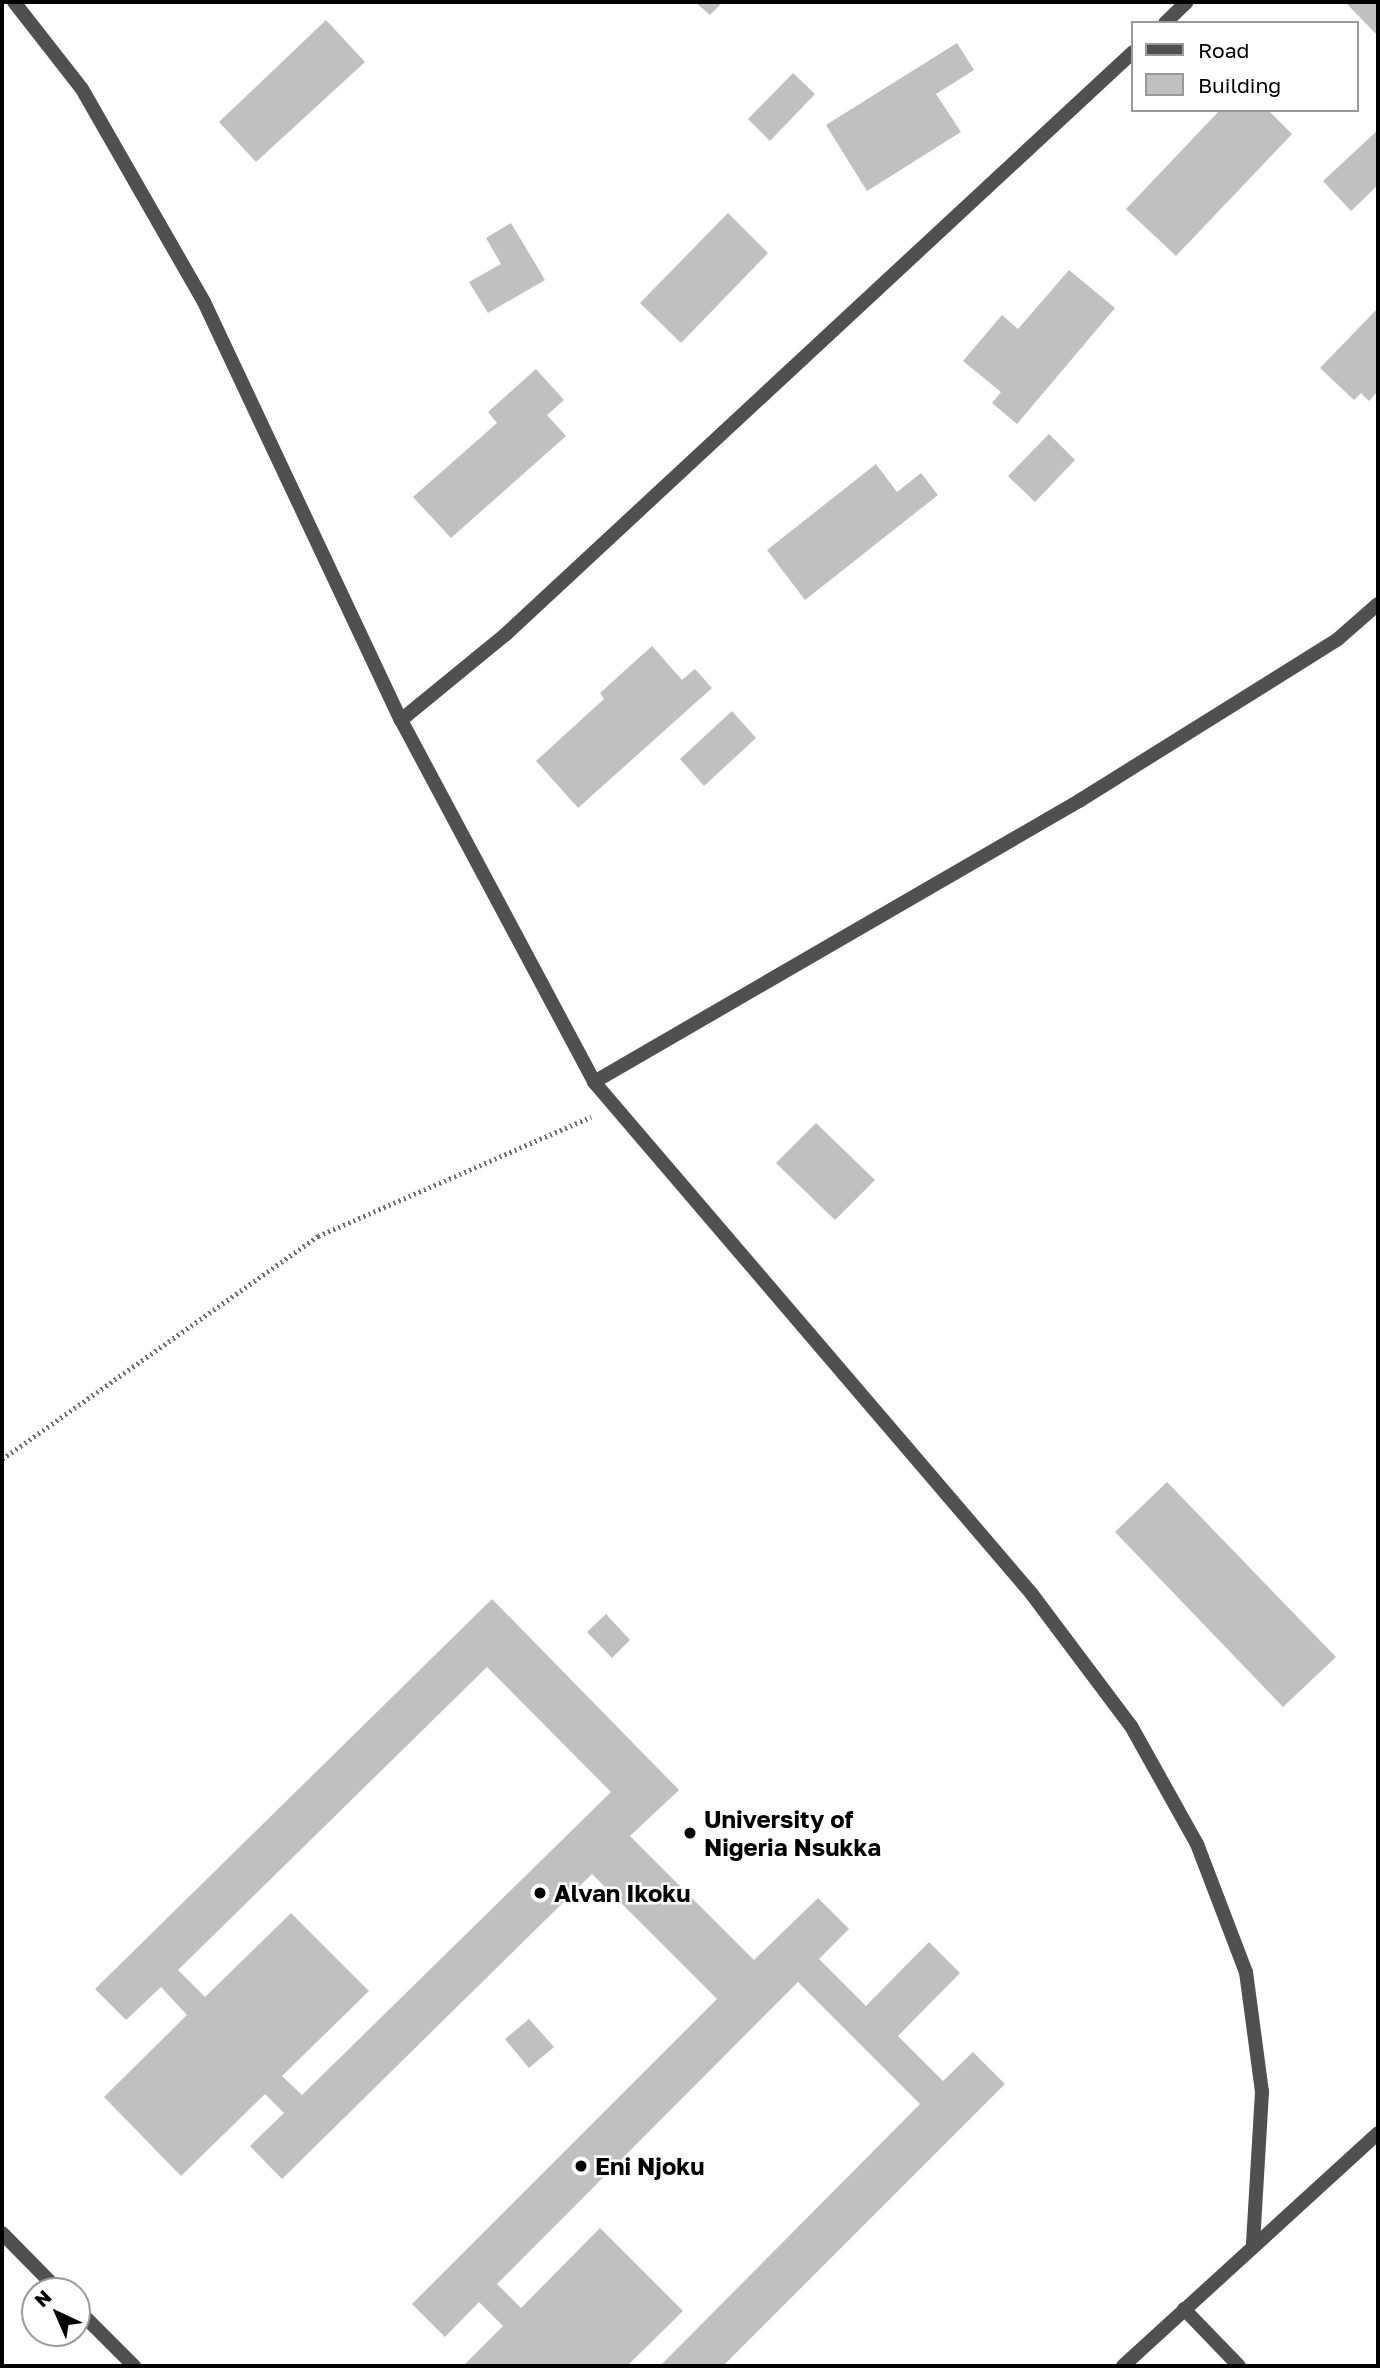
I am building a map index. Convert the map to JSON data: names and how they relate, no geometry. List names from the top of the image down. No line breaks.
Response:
{"places":["University of Nigeria Nsukka","Alvan Ikoku","Eni Njoku"],"legend":["Road","Building"],"north":"top left"}
